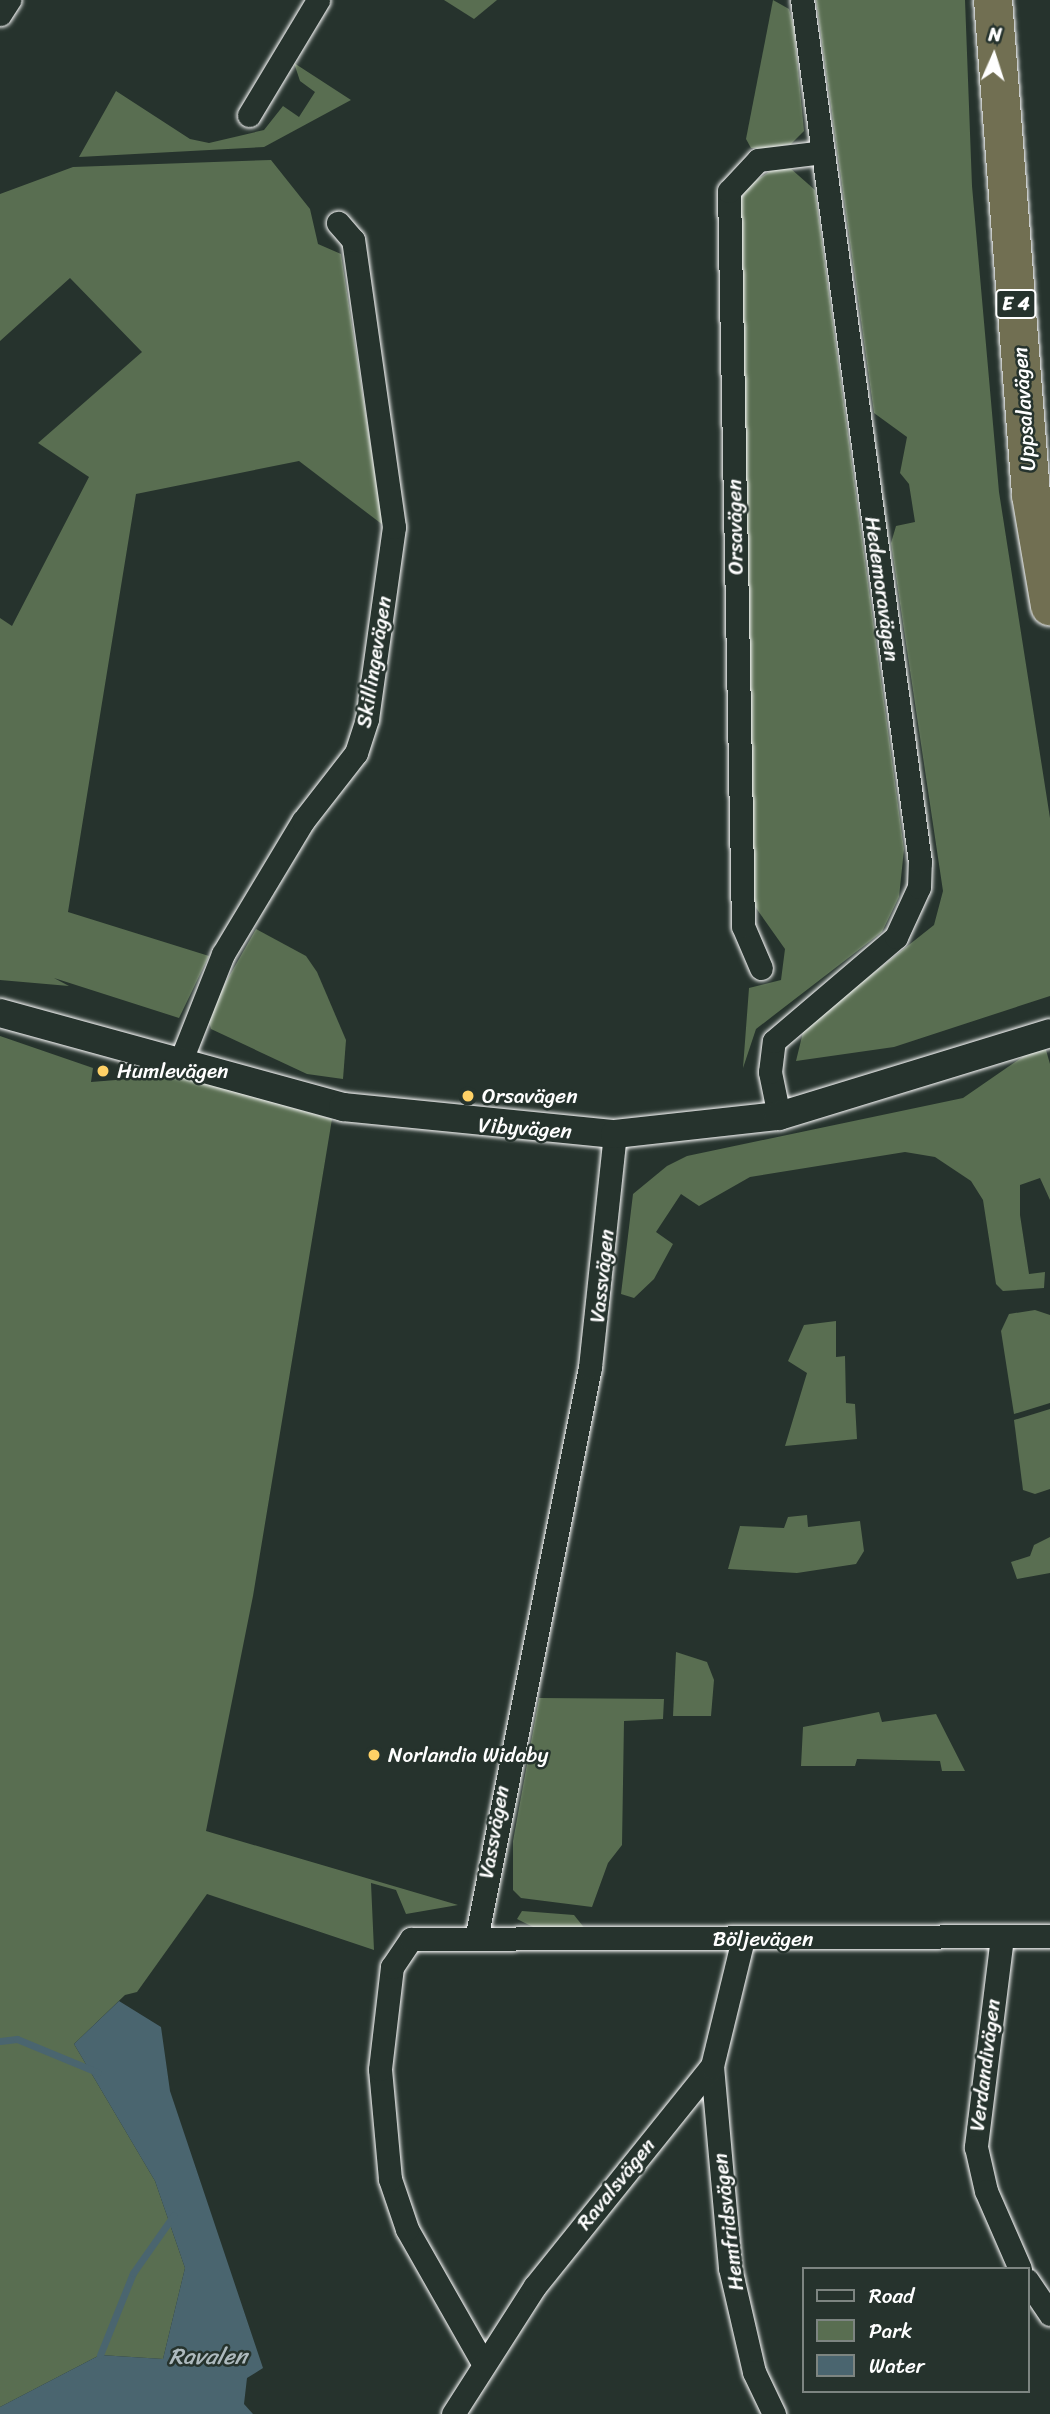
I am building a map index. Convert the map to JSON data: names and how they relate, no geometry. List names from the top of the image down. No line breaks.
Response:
{"streets":{"highway":["E 4","Uppsalavägen"],"street":["Orsavägen","Hedemoravägen","Skillingevägen","Vibyvägen","Vassvägen","Böljevägen","Verdandivägen","Ravalsvägen","Hemfridsvägen"]},"crossings":[["Orsavägen","Hedemoravägen"],["Hedemoravägen","Vibyvägen"],["Skillingevägen","Vibyvägen"],["Vibyvägen","Vassvägen"],["Vassvägen","Böljevägen"],["Böljevägen","Verdandivägen"],["Böljevägen","Ravalsvägen"],["Ravalsvägen","Hemfridsvägen"]],"water":["Ravalen"],"places":["Humlevägen","Orsavägen","Norlandia Widaby"],"legend":["Road","Park","Water"],"north":"top"}
